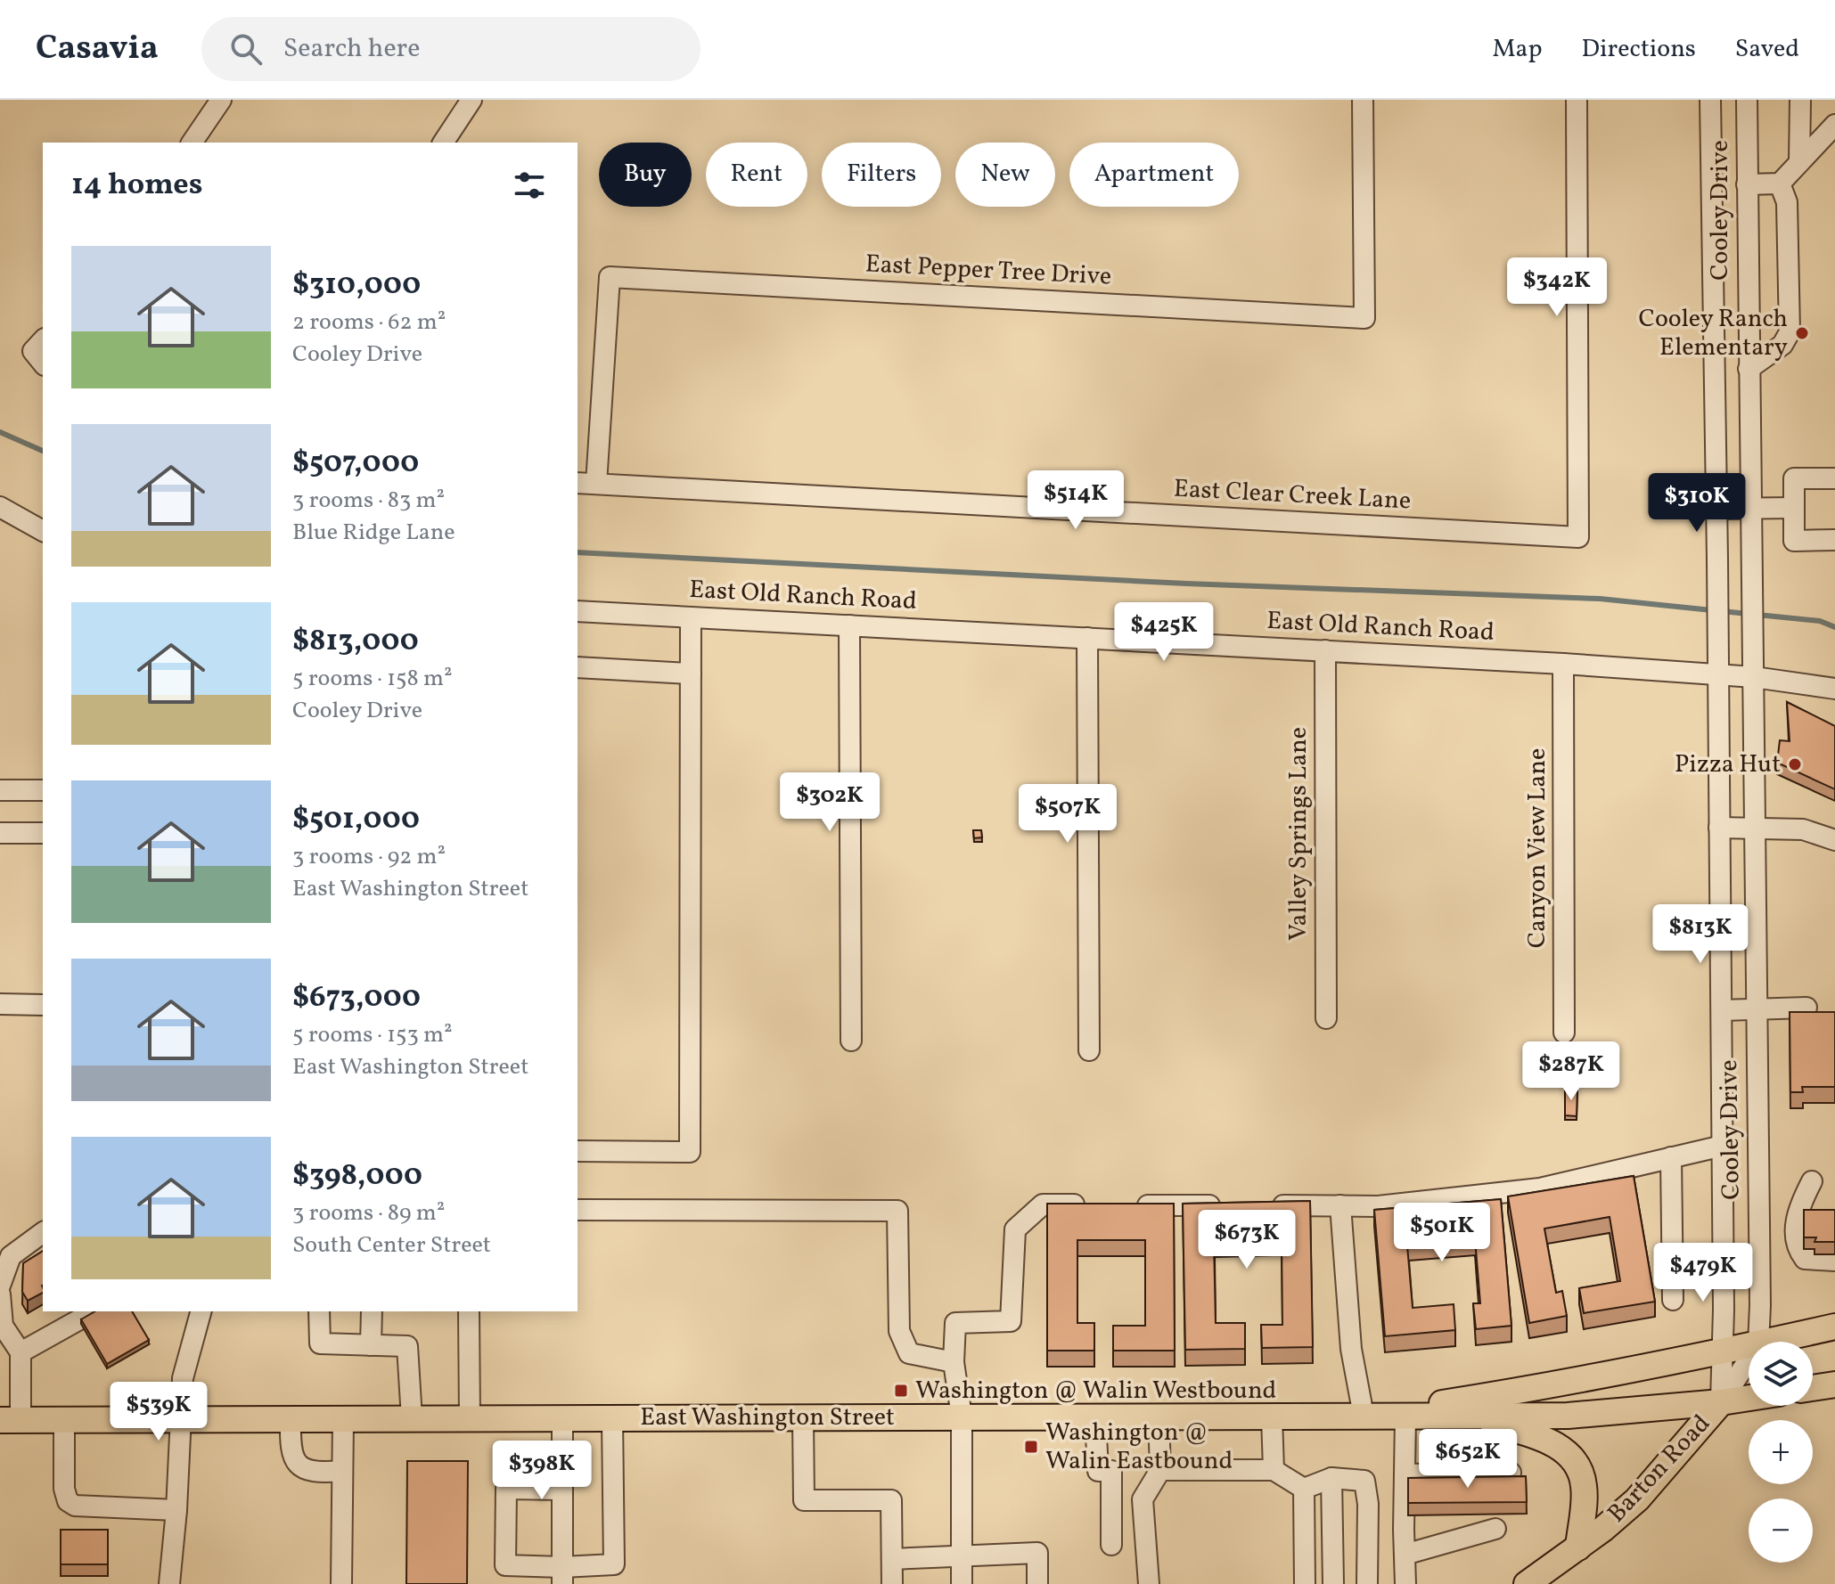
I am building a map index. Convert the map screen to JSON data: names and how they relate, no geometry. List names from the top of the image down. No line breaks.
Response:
{"streets":{"main road":["East Washington Street","Barton Road"],"street":["Cooley Drive","East Pepper Tree Drive","East Clear Creek Lane","East Old Ranch Road","Valley Springs Lane","Canyon View Lane"]},"crossings":[["Cooley Drive","East Old Ranch Road"],["Cooley Drive","East Washington Street"],["Cooley Drive","Barton Road"],["East Pepper Tree Drive","East Clear Creek Lane"],["East Old Ranch Road","Valley Springs Lane"],["East Old Ranch Road","Canyon View Lane"],["East Washington Street","Barton Road"]],"places":{"other":["Cooley Ranch Elementary","Pizza Hut"],"transit":["Washington @ Walin Westbound","Washington @ Walin Eastbound"]},"page":{"header":"Casavia","search":"Search here","nav":["Map","Directions","Saved"],"chip":["Buy","Rent","Filters","New","Apartment"],"heading":"14 homes","list":[{"name":"$310,000","note":"2 rooms · 62 m² · Cooley Drive"},{"name":"$507,000","note":"3 rooms · 83 m² · Blue Ridge Lane"},{"name":"$813,000","note":"5 rooms · 158 m² · Cooley Drive"},{"name":"$501,000","note":"3 rooms · 92 m² · East Washington Street"},{"name":"$673,000","note":"5 rooms · 153 m² · East Washington Street"},{"name":"$398,000","note":"3 rooms · 89 m² · South Center Street"}],"price":["$342K","$514K","$310K","$425K","$302K","$507K","$813K","$287K","$501K","$673K","$479K","$539K","$652K","$398K"],"map_buttons":["+","−"]}}
